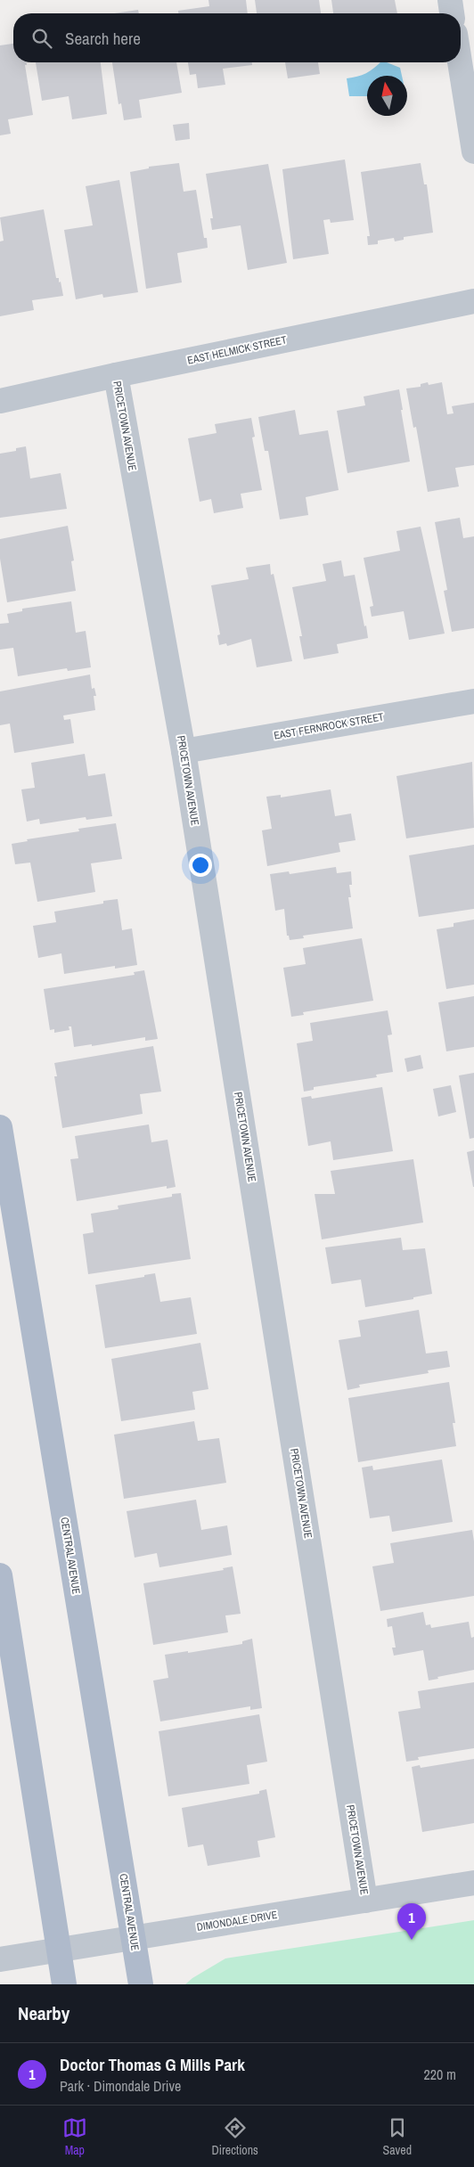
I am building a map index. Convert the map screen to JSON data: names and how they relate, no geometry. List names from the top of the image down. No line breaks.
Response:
{"streets":{"main road":["CENTRAL AVENUE"],"street":["EAST HELMICK STREET","PRICETOWN AVENUE","EAST FERNROCK STREET","DIMONDALE DRIVE"]},"crossings":[["EAST HELMICK STREET","PRICETOWN AVENUE"],["PRICETOWN AVENUE","EAST FERNROCK STREET"],["PRICETOWN AVENUE","DIMONDALE DRIVE"],["CENTRAL AVENUE","DIMONDALE DRIVE"]],"north":"top","page":{"search":"Search here","pins":"1","heading":"Nearby","list":[{"mark":"1","name":"Doctor Thomas G Mills Park","note":"Park · Dimondale Drive","value":"220 m"}],"nav":["Map","Directions","Saved"]}}
